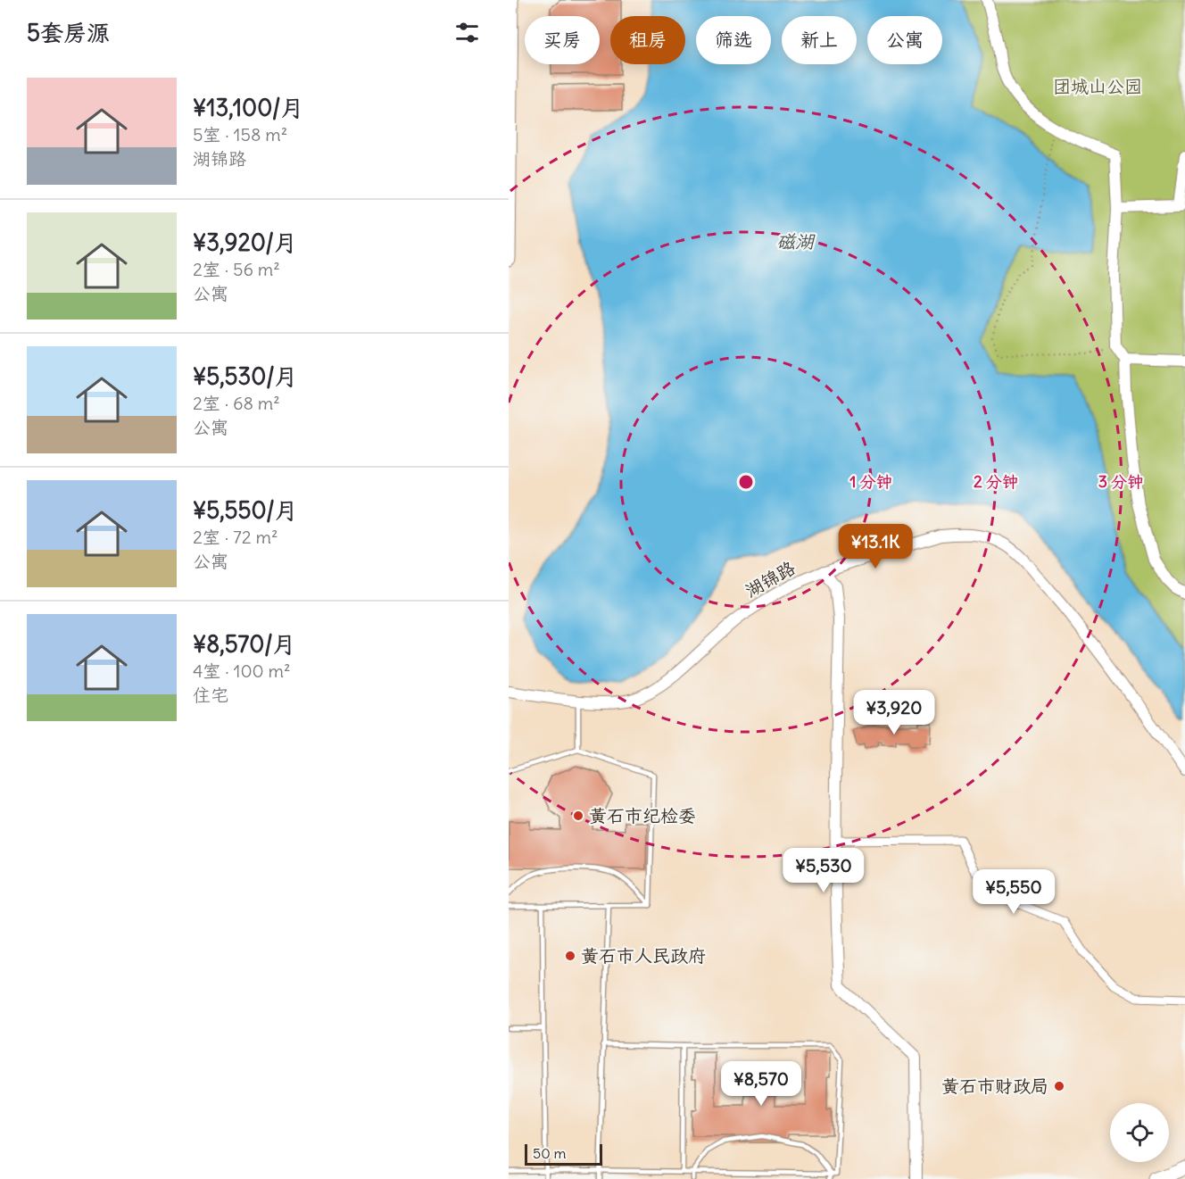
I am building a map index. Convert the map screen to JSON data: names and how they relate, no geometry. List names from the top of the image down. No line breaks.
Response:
{"streets":{"street":["湖锦路"]},"water":["磁湖"],"parks":["团城山公园"],"places":["黄石市纪检委","黄石市人民政府","黄石市财政局"],"scale_bar":"50 m","page":{"heading":"5套房源","chip":["买房","租房","筛选","新上","公寓"],"list":[{"name":"¥13,100/月","note":"5室 · 158 m² · 湖锦路"},{"name":"¥3,920/月","note":"2室 · 56 m² · 公寓"},{"name":"¥5,530/月","note":"2室 · 68 m² · 公寓"},{"name":"¥5,550/月","note":"2室 · 72 m² · 公寓"},{"name":"¥8,570/月","note":"4室 · 100 m² · 住宅"}],"price":["¥13.1K","¥3,920","¥5,530","¥5,550","¥8,570"],"scale":"50 m"},"rings":["1 分钟","2 分钟","3 分钟"]}
